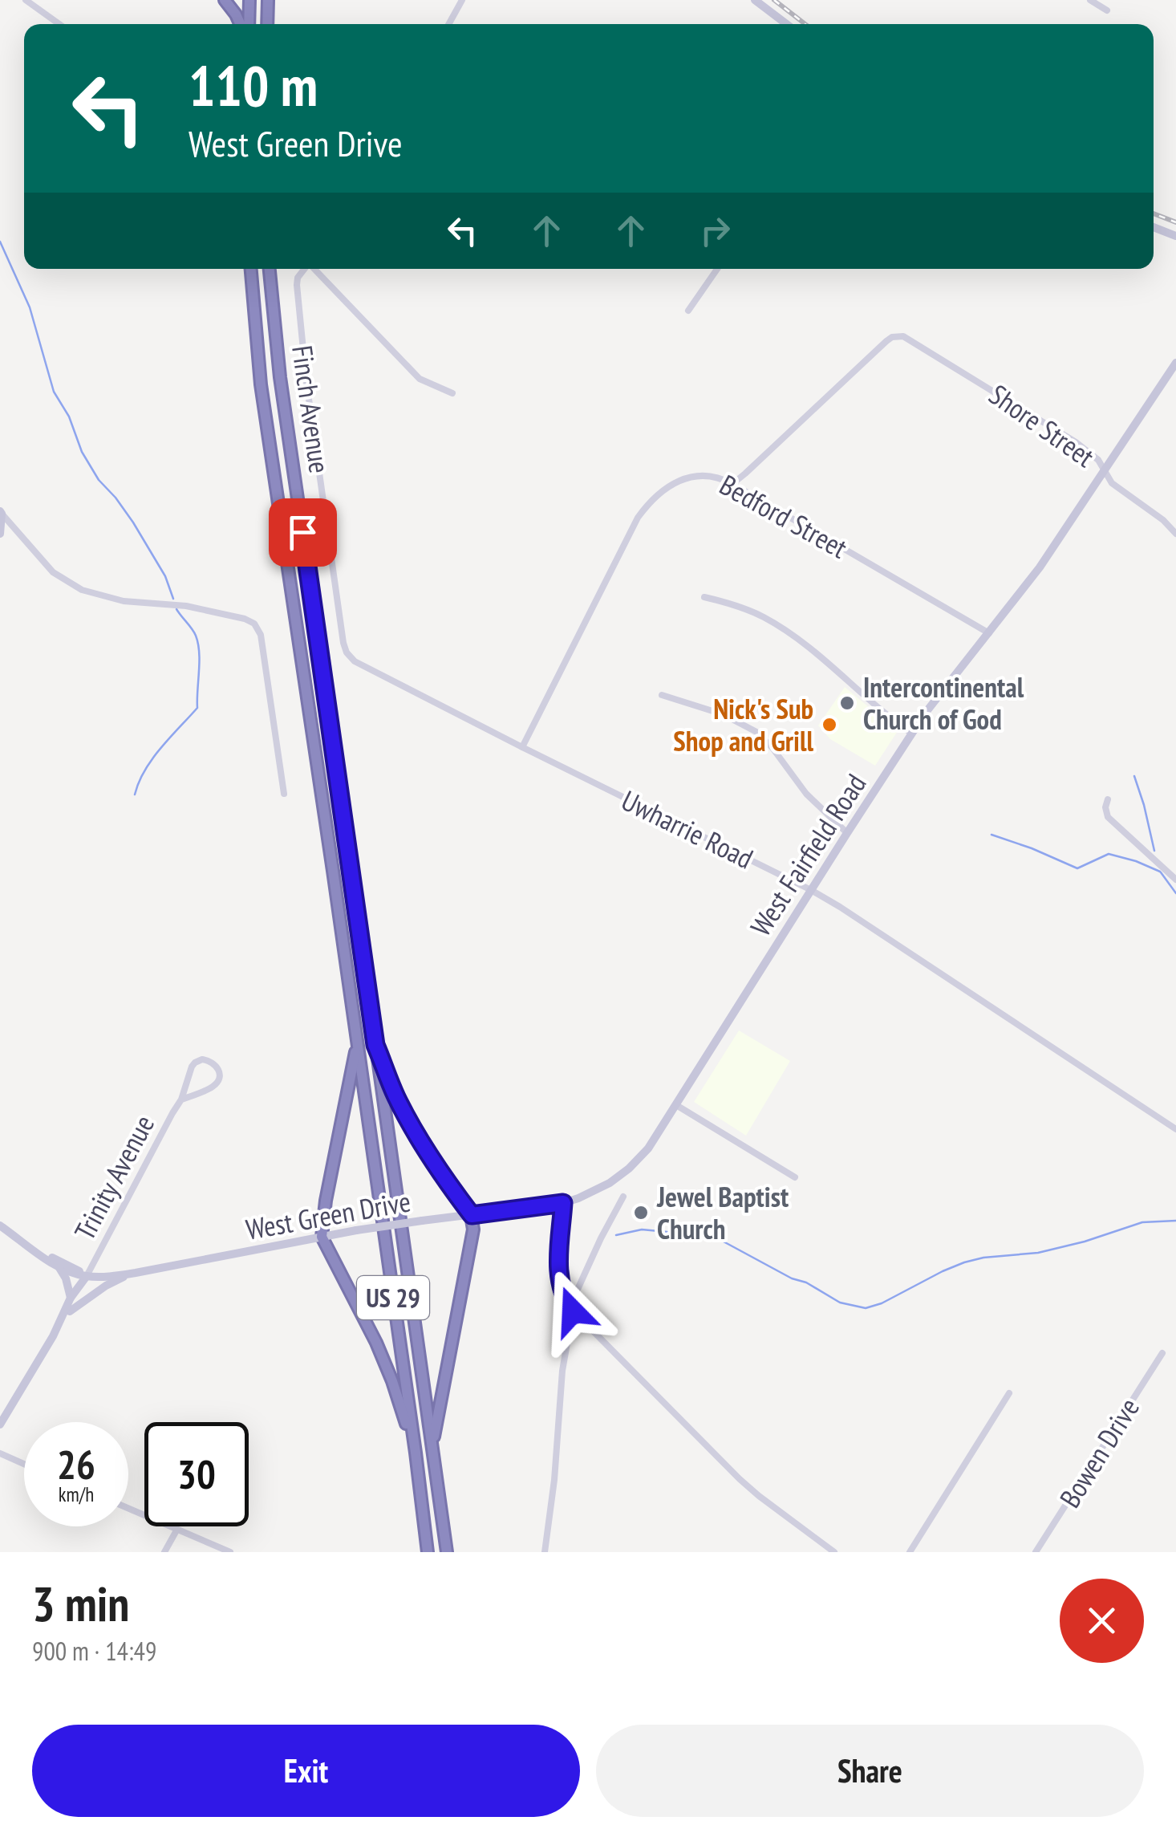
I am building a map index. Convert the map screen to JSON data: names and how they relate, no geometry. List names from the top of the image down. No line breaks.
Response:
{"streets":{"highway":["US 29"],"main road":["West Fairfield Road","Trinity Avenue","West Green Drive"],"street":["Finch Avenue","Shore Street","Bedford Street","Uwharrie Road","Bowen Drive"]},"crossings":[["Finch Avenue","Uwharrie Road"],["Shore Street","Bedford Street"],["Shore Street","West Fairfield Road"],["Bedford Street","Uwharrie Road"],["Bedford Street","West Fairfield Road"],["Uwharrie Road","West Fairfield Road"],["West Fairfield Road","West Green Drive"],["Trinity Avenue","West Green Drive"]],"places":["Intercontinental Church of God","Nick's Sub Shop and Grill","Jewel Baptist Church"],"page":{"turn":["110 m","West Green Drive"],"speed":"26 km/h","limit":"30","heading":["3 min","900 m · 14:49"],"buttons":["Exit","Share"]}}
